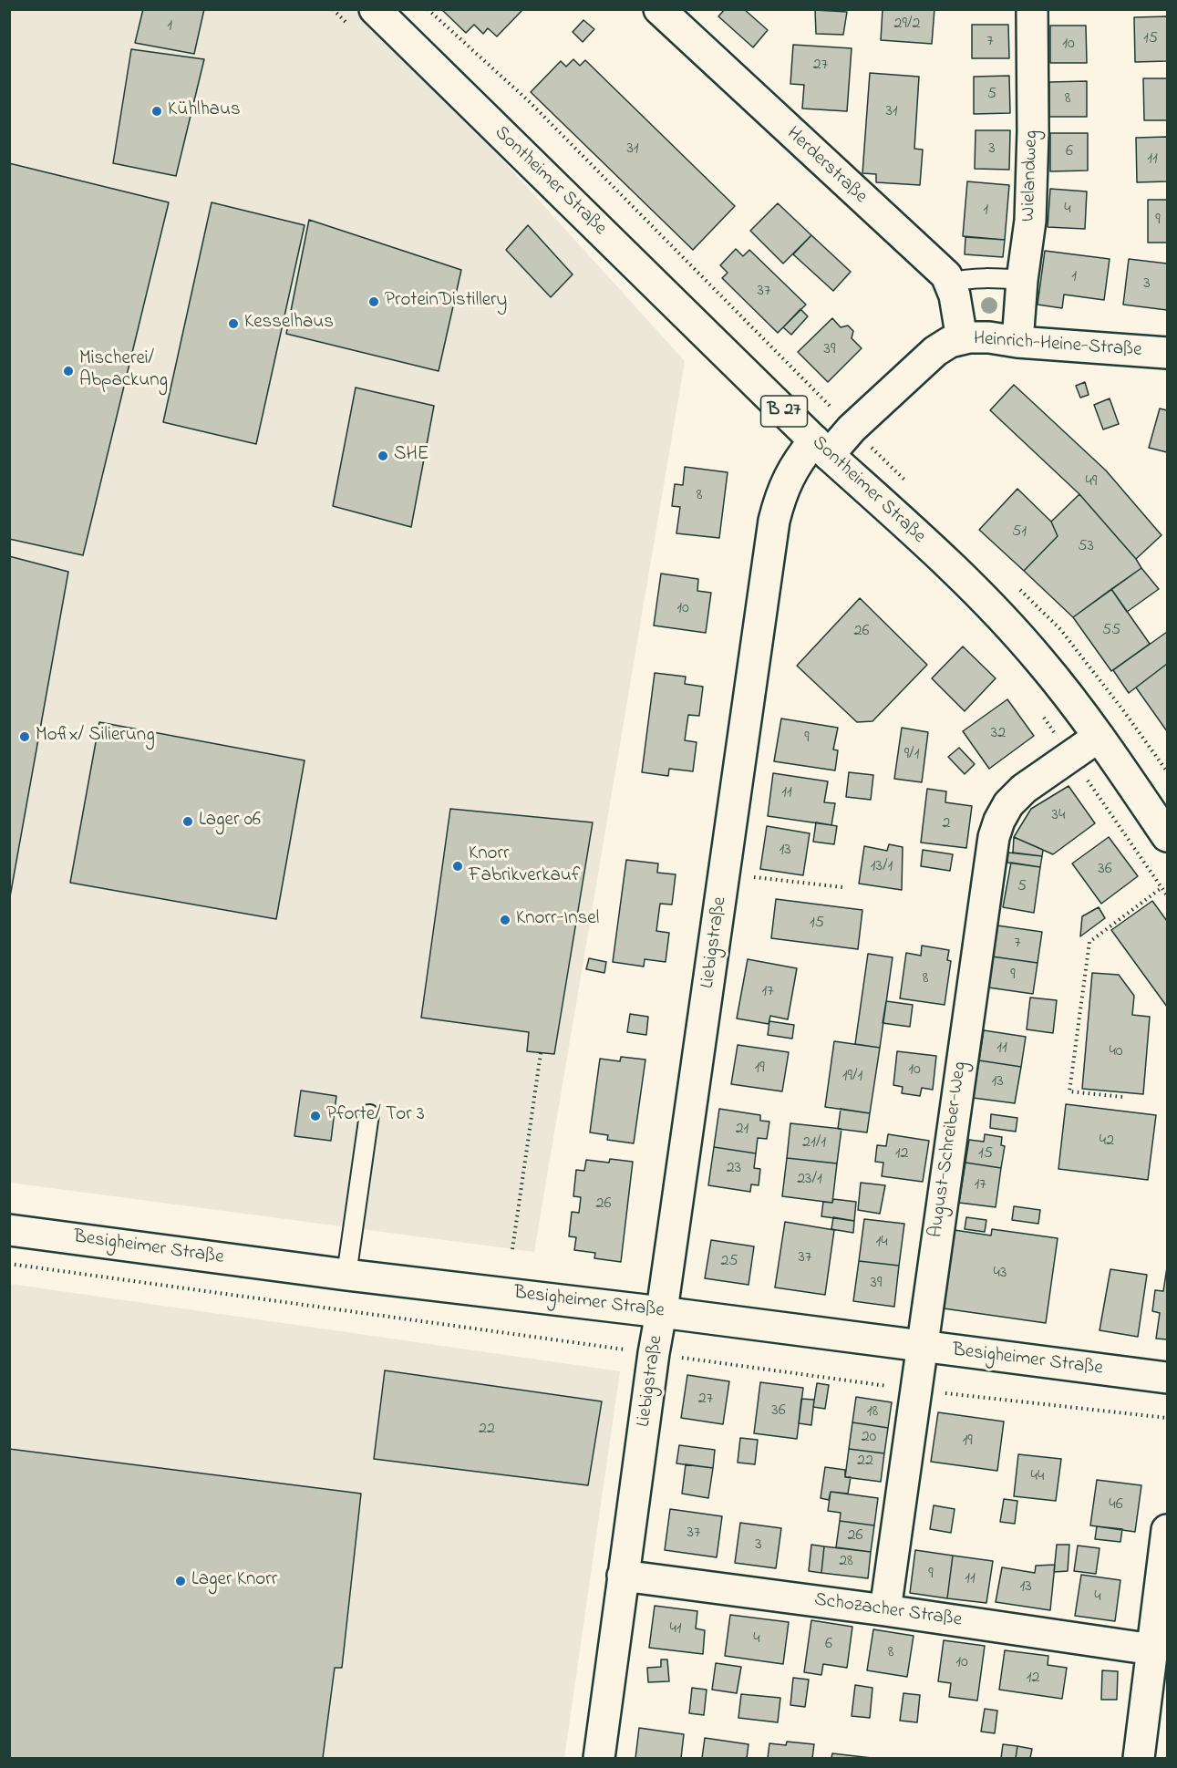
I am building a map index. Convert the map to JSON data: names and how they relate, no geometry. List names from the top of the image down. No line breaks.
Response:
{"streets":{"street":["Herderstraße","Wielandweg","Sontheimer Straße","Heinrich-Heine-Straße","B 27","Liebigstraße","August-Schreiber-Weg","Besigheimer Straße","Schozacher Straße"]},"crossings":[["Herderstraße","Heinrich-Heine-Straße"],["Wielandweg","Heinrich-Heine-Straße"],["Sontheimer Straße","Heinrich-Heine-Straße"],["Sontheimer Straße","Liebigstraße"],["Sontheimer Straße","August-Schreiber-Weg"],["Heinrich-Heine-Straße","Liebigstraße"],["Liebigstraße","Besigheimer Straße"],["Liebigstraße","Schozacher Straße"],["August-Schreiber-Weg","Besigheimer Straße"],["August-Schreiber-Weg","Schozacher Straße"]],"places":["Kühlhaus","ProteinDistillery","Kesselhaus","Mischerei/ Abpackung","SHE","Mofix/ Silierung","Lager 06","Knorr Fabrikverkauf","Knorr-Insel","Pforte/ Tor 3","Lager Knorr"],"house_numbers":["29/2","1","15","7","10","27","5","8","31","31","3","6","11","4","1","9","1","3","37","39","49","8","51","53","10","55","26","32","9","9/1","11","34","2","13","13/1","36","5","15","7","9","8","17","11","40","19","10","19/1","13","21","42","21/1","12","15","23","23/1","17","26","14","37","25","43","39","27","36","18","22","20","19","22","44","46","37","26","3","28","9","11","13","4","41","4","6","8","10","12"]}
